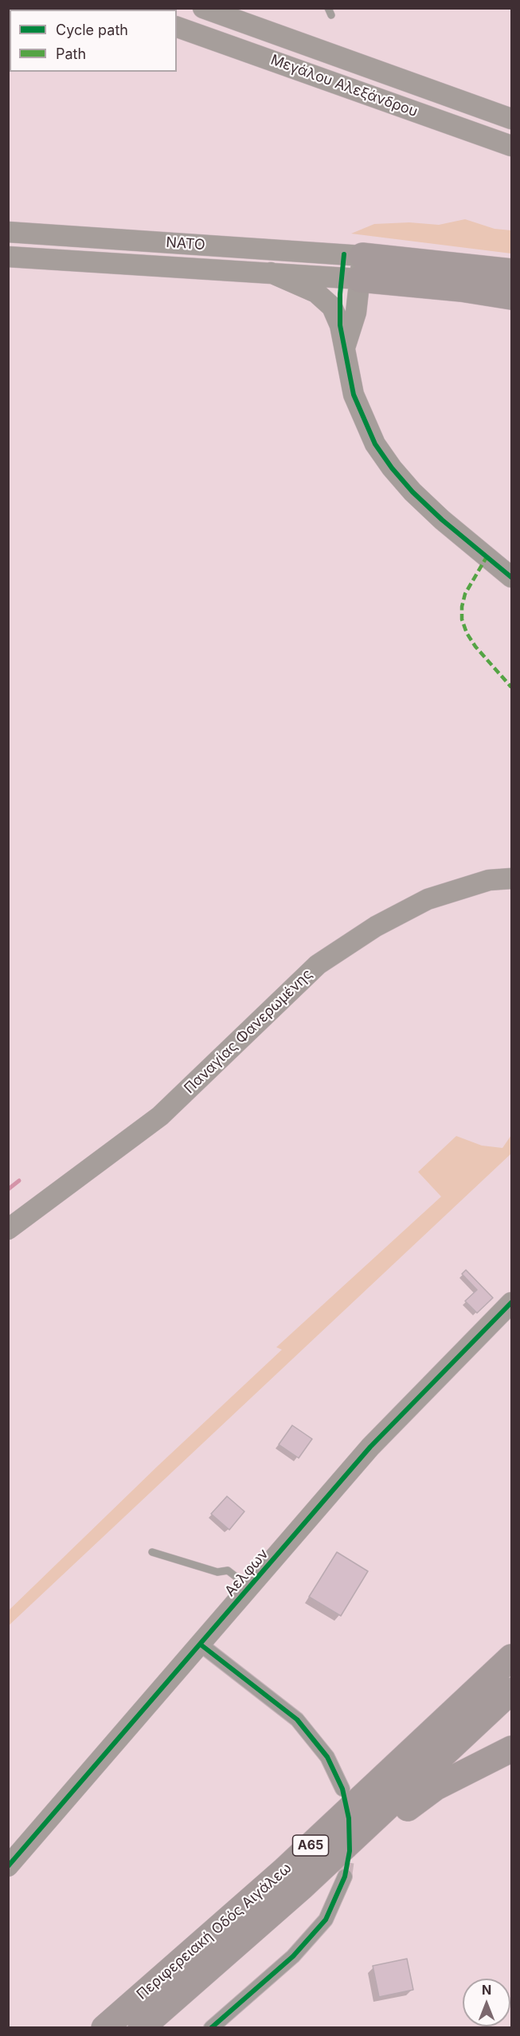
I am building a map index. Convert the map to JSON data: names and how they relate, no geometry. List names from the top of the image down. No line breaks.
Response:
{"streets":{"highway":["Α65","Περιφερειακή Οδός Αιγάλεω"],"main road":["Μεγάλου Αλεξάνδρου","ΝΑΤΟ","Παναγίας Φανερωμένης","Αελφων"]},"legend":["Cycle path","Path"],"north":"top"}
